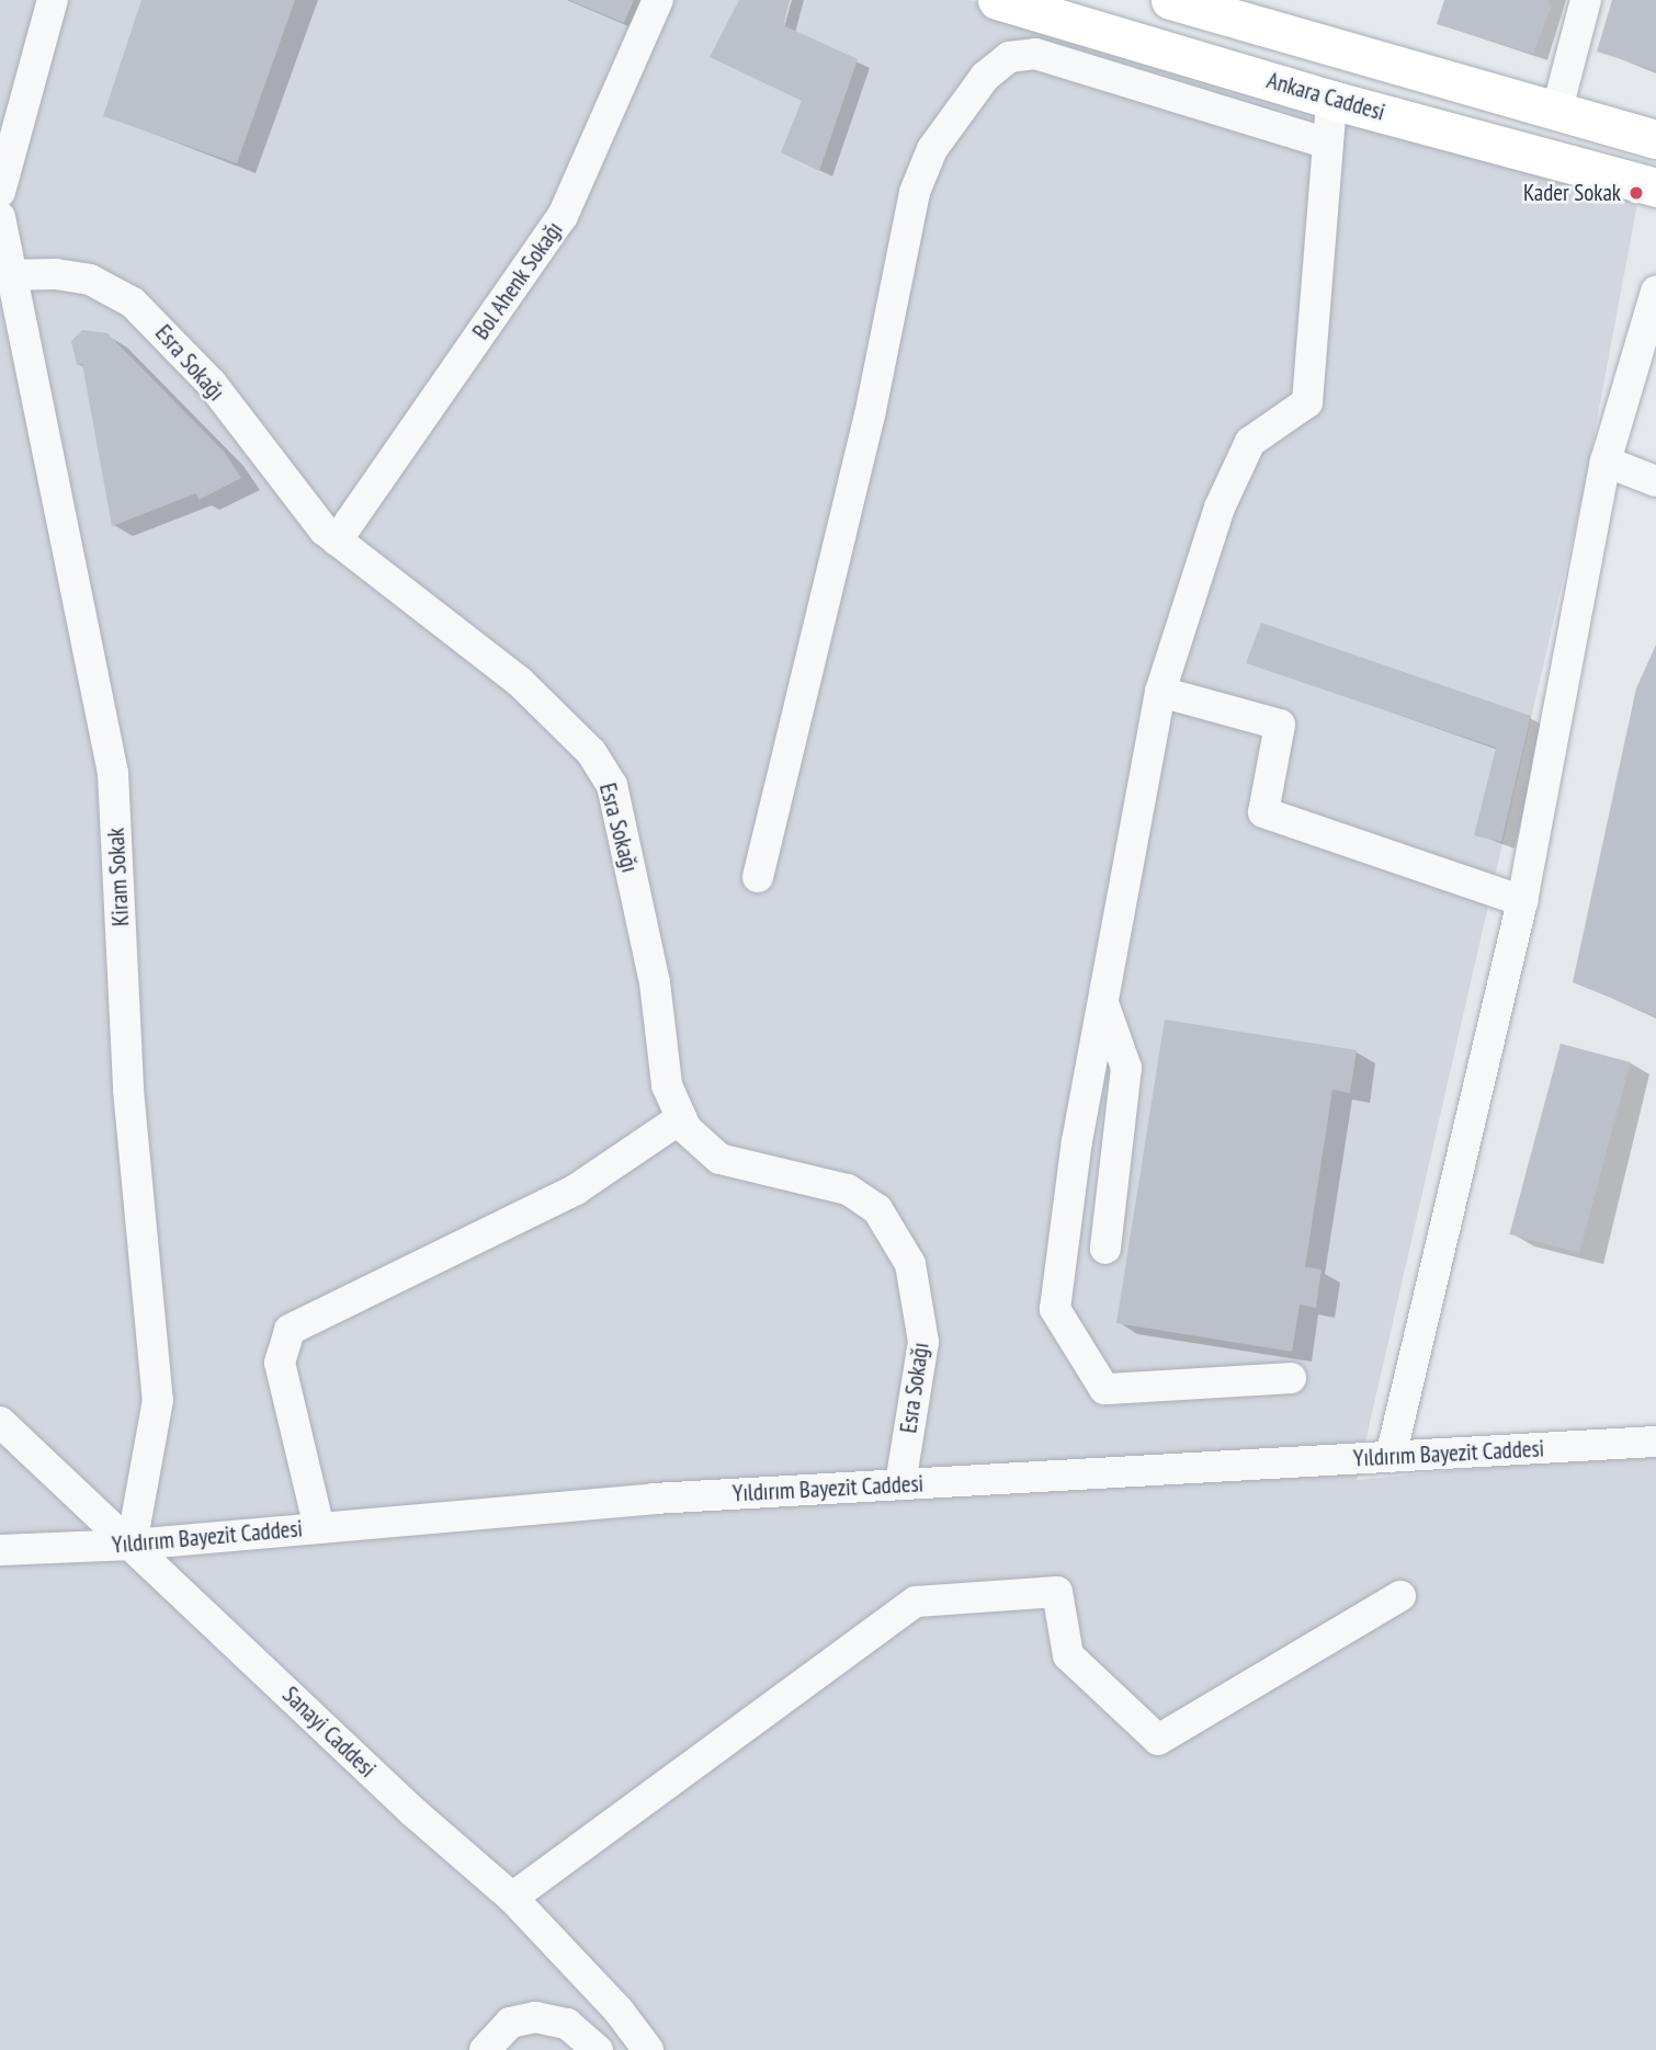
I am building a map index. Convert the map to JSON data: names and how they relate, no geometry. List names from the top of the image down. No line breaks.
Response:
{"streets":{"main road":["Ankara Caddesi"],"street":["Bol Ahenk Sokağı","Esra Sokağı","Kiram Sokak","Yıldırım Bayezit Caddesi","Sanayi Caddesi"]},"crossings":[["Bol Ahenk Sokağı","Esra Sokağı"],["Esra Sokağı","Kiram Sokak"],["Esra Sokağı","Yıldırım Bayezit Caddesi"],["Kiram Sokak","Yıldırım Bayezit Caddesi"],["Kiram Sokak","Sanayi Caddesi"],["Yıldırım Bayezit Caddesi","Sanayi Caddesi"]],"places":["Kader Sokak"]}
